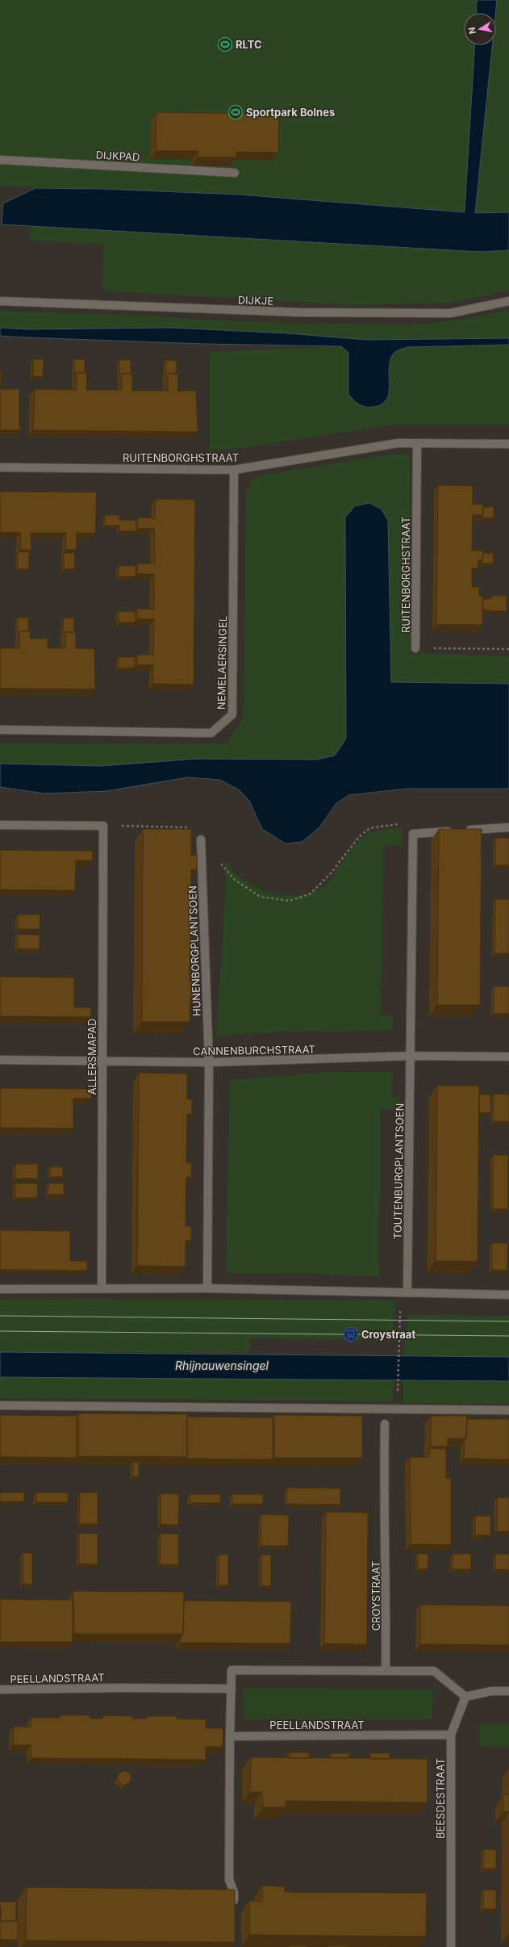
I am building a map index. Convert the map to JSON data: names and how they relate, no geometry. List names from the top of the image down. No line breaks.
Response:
{"streets":{"street":["DIJKPAD","DIJKJE","RUITENBORGHSTRAAT","NEMELAERSINGEL","HUNENBORGPLANTSOEN","CANNENBURCHSTRAAT","ALLERSMAPAD","TOUTENBURGPLANTSOEN","CROYSTRAAT","PEELLANDSTRAAT","BEESDESTRAAT"]},"crossings":[["RUITENBORGHSTRAAT","NEMELAERSINGEL"],["HUNENBORGPLANTSOEN","CANNENBURCHSTRAAT"],["CANNENBURCHSTRAAT","ALLERSMAPAD"],["CANNENBURCHSTRAAT","TOUTENBURGPLANTSOEN"],["PEELLANDSTRAAT","BEESDESTRAAT"]],"water":["Rhijnauwensingel"],"places":{"sports":["RLTC","Sportpark Bolnes"],"bus stop":["Croystraat"]},"north":"left"}
